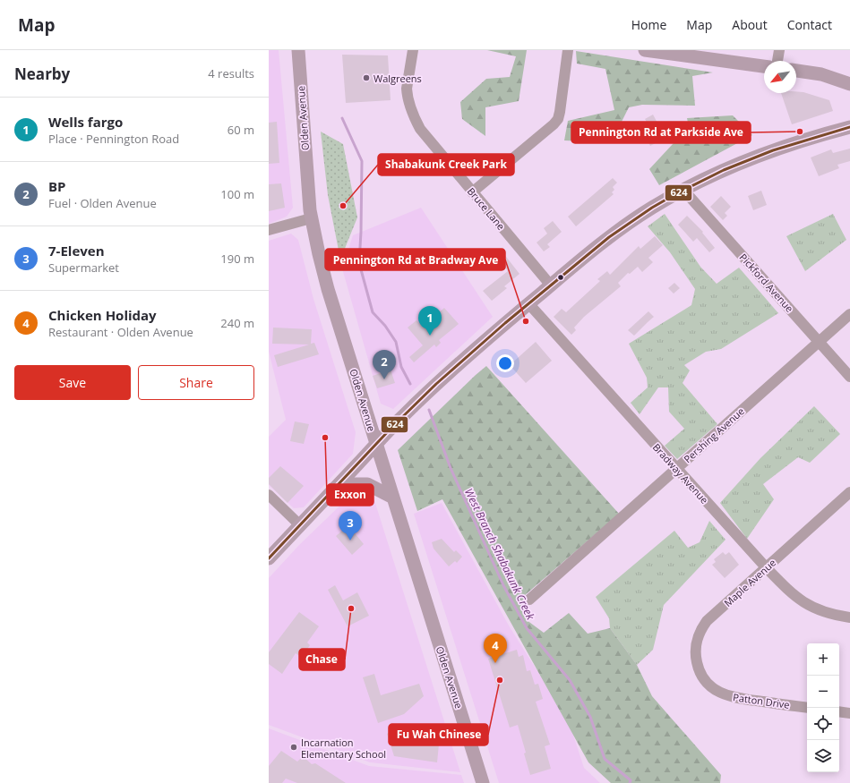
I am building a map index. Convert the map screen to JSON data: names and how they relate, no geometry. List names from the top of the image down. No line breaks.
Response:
{"streets":{"main road":["Olden Avenue"],"street":["Bruce Lane","Pickford Avenue","Pershing Avenue","Bradway Avenue","Maple Avenue","Patton Drive"]},"crossings":[["Pickford Avenue","Pershing Avenue"],["Pershing Avenue","Bradway Avenue"],["Bradway Avenue","Maple Avenue"],["Maple Avenue","Patton Drive"]],"water":["West Branch Shabakunk Creek"],"places":["Walgreens","Pennington Rd at Parkside Ave","Shabakunk Creek Park","Pennington Rd at Bradway Ave","Exxon","Chase","Fu Wah Chinese","Incarnation Elementary School"],"lines":["transit line 624"],"north":"bottom left","page":{"header":"Map","nav":["Home","Map","About","Contact"],"heading":["Nearby","4 results"],"list":[{"mark":"1","name":"Wells fargo","note":"Place · Pennington Road","value":"60 m"},{"mark":"2","name":"BP","note":"Fuel · Olden Avenue","value":"100 m"},{"mark":"3","name":"7-Eleven","note":"Supermarket","value":"190 m"},{"mark":"4","name":"Chicken Holiday","note":"Restaurant · Olden Avenue","value":"240 m"}],"pins":["1","2","3","4"],"buttons":["Save","Share"],"map_buttons":["+","−"]}}
